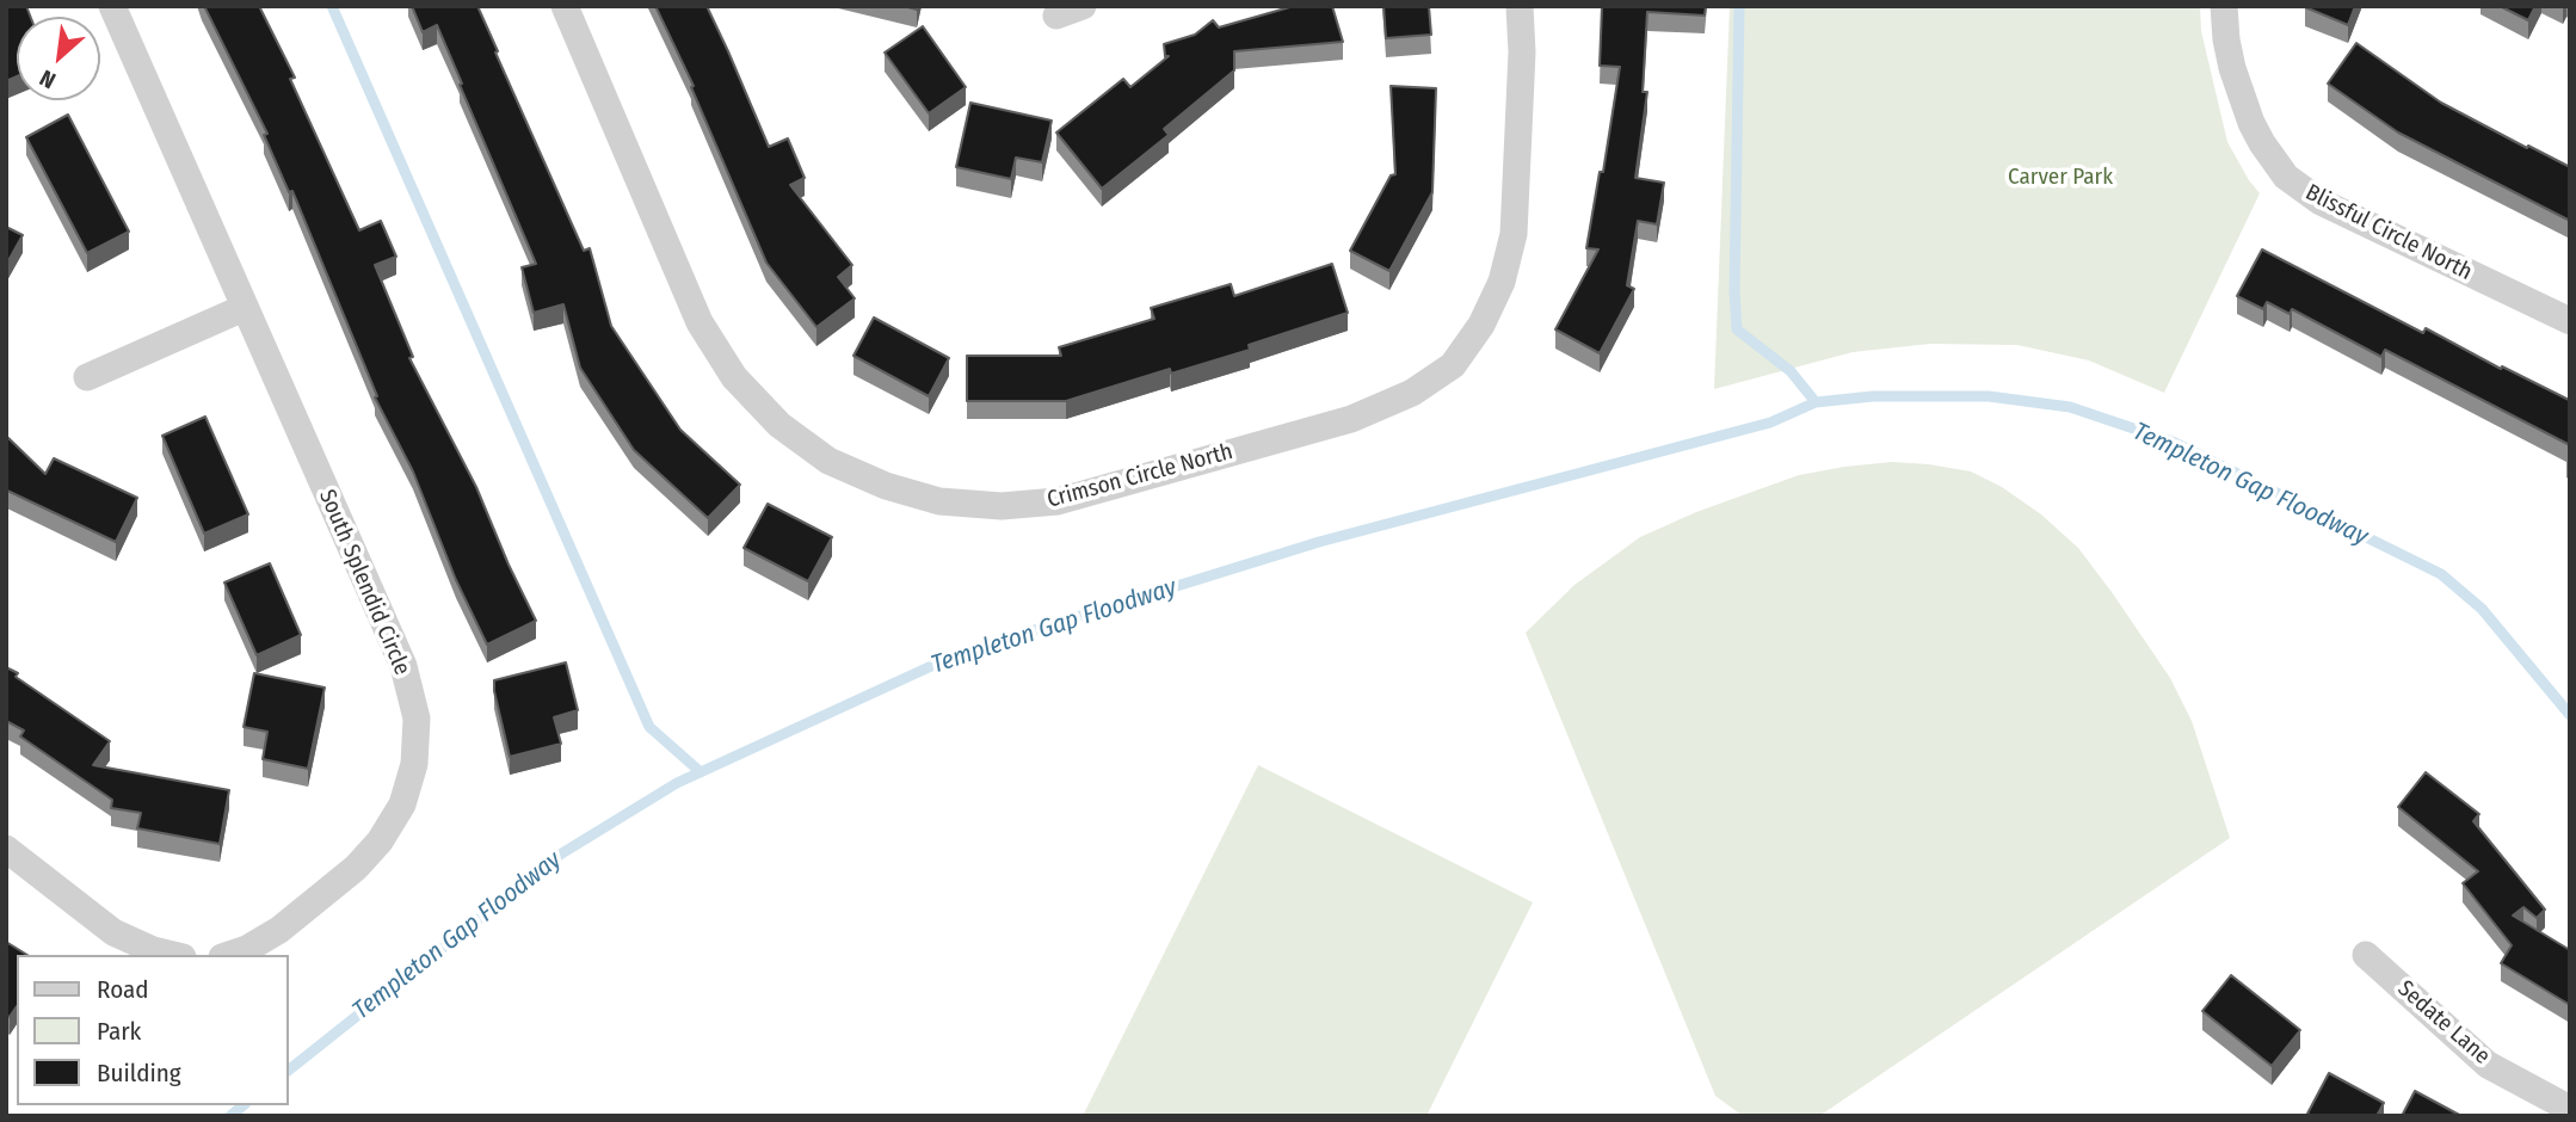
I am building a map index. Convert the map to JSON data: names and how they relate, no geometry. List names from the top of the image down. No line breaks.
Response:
{"streets":{"street":["Blissful Circle North","Crimson Circle North","South Splendid Circle","Sedate Lane"]},"water":["Templeton Gap Floodway"],"parks":["Carver Park"],"legend":["Road","Park","Building"],"north":"bottom left"}
